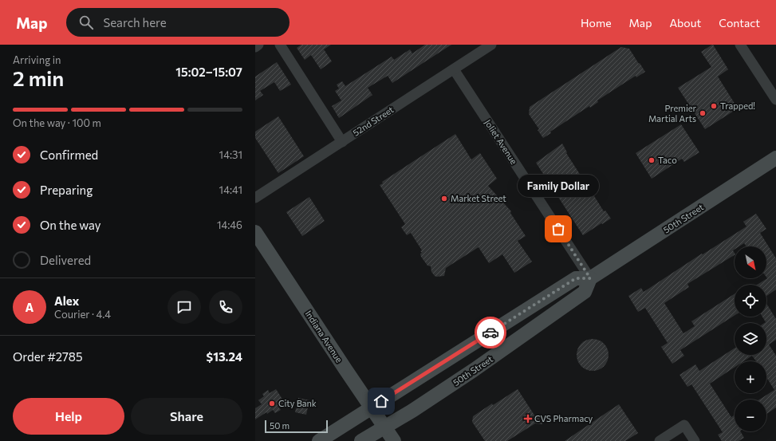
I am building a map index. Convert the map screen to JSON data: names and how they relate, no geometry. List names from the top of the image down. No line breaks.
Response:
{"streets":{"main road":["50th Street","Indiana Avenue"],"street":["52nd Street","Joliet Avenue"]},"crossings":[["52nd Street","Joliet Avenue"],["Joliet Avenue","50th Street"],["50th Street","Indiana Avenue"]],"places":{"other":["Trapped!","Premier Martial Arts","Taco","Market Street","Family Dollar","City Bank"],"health":["CVS Pharmacy"]},"scale_bar":"50 m","north":"bottom right","page":{"header":"Map","search":"Search here","nav":["Home","Map","About","Contact"],"heading":["2 min","Arriving in","15:02–15:07"],"panel":["Alex","Courier · 4.4","Order #2785","$13.24"],"bar":"On the way · 100 m","list":[["Confirmed","14:31"],["Preparing","14:41"],["On the way","14:46"],"Delivered"],"bubble":"Family Dollar","map_buttons":["+","−"],"round":"A","buttons":["Help","Share"],"scale":"50 m"}}
